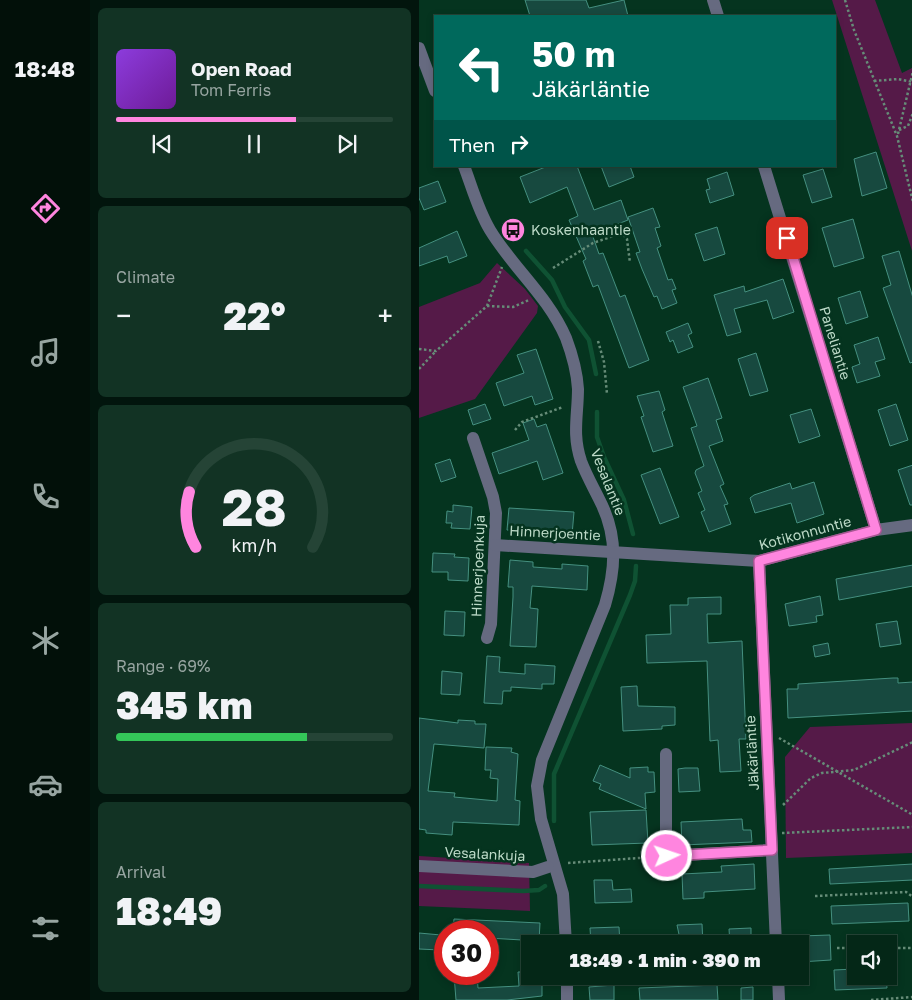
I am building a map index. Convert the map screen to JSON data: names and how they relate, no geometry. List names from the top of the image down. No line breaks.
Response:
{"streets":{"street":["Paneliantie","Vesalantie","Hinnerjoentie","Kotikonnuntie","Hinnerjoenkuja","Jäkärläntie","Vesalankuja"]},"crossings":[["Paneliantie","Kotikonnuntie"],["Vesalantie","Hinnerjoentie"],["Vesalantie","Kotikonnuntie"],["Hinnerjoentie","Kotikonnuntie"],["Hinnerjoentie","Hinnerjoenkuja"],["Kotikonnuntie","Jäkärläntie"]],"places":{"bus stop":["Koskenhaantie"]},"page":{"tabs":"18:48","turn":["50 m","Jäkärläntie"],"song":["Open Road","Tom Ferris"],"then":"Then","tile":["Climate",["Range · 69%","345 km"],["Arrival","18:49"]],"heat":["−","22°","+"],"limit":"30","trip":"18:49 · 1 min · 390 m","gauge":["28","km/h"]}}
